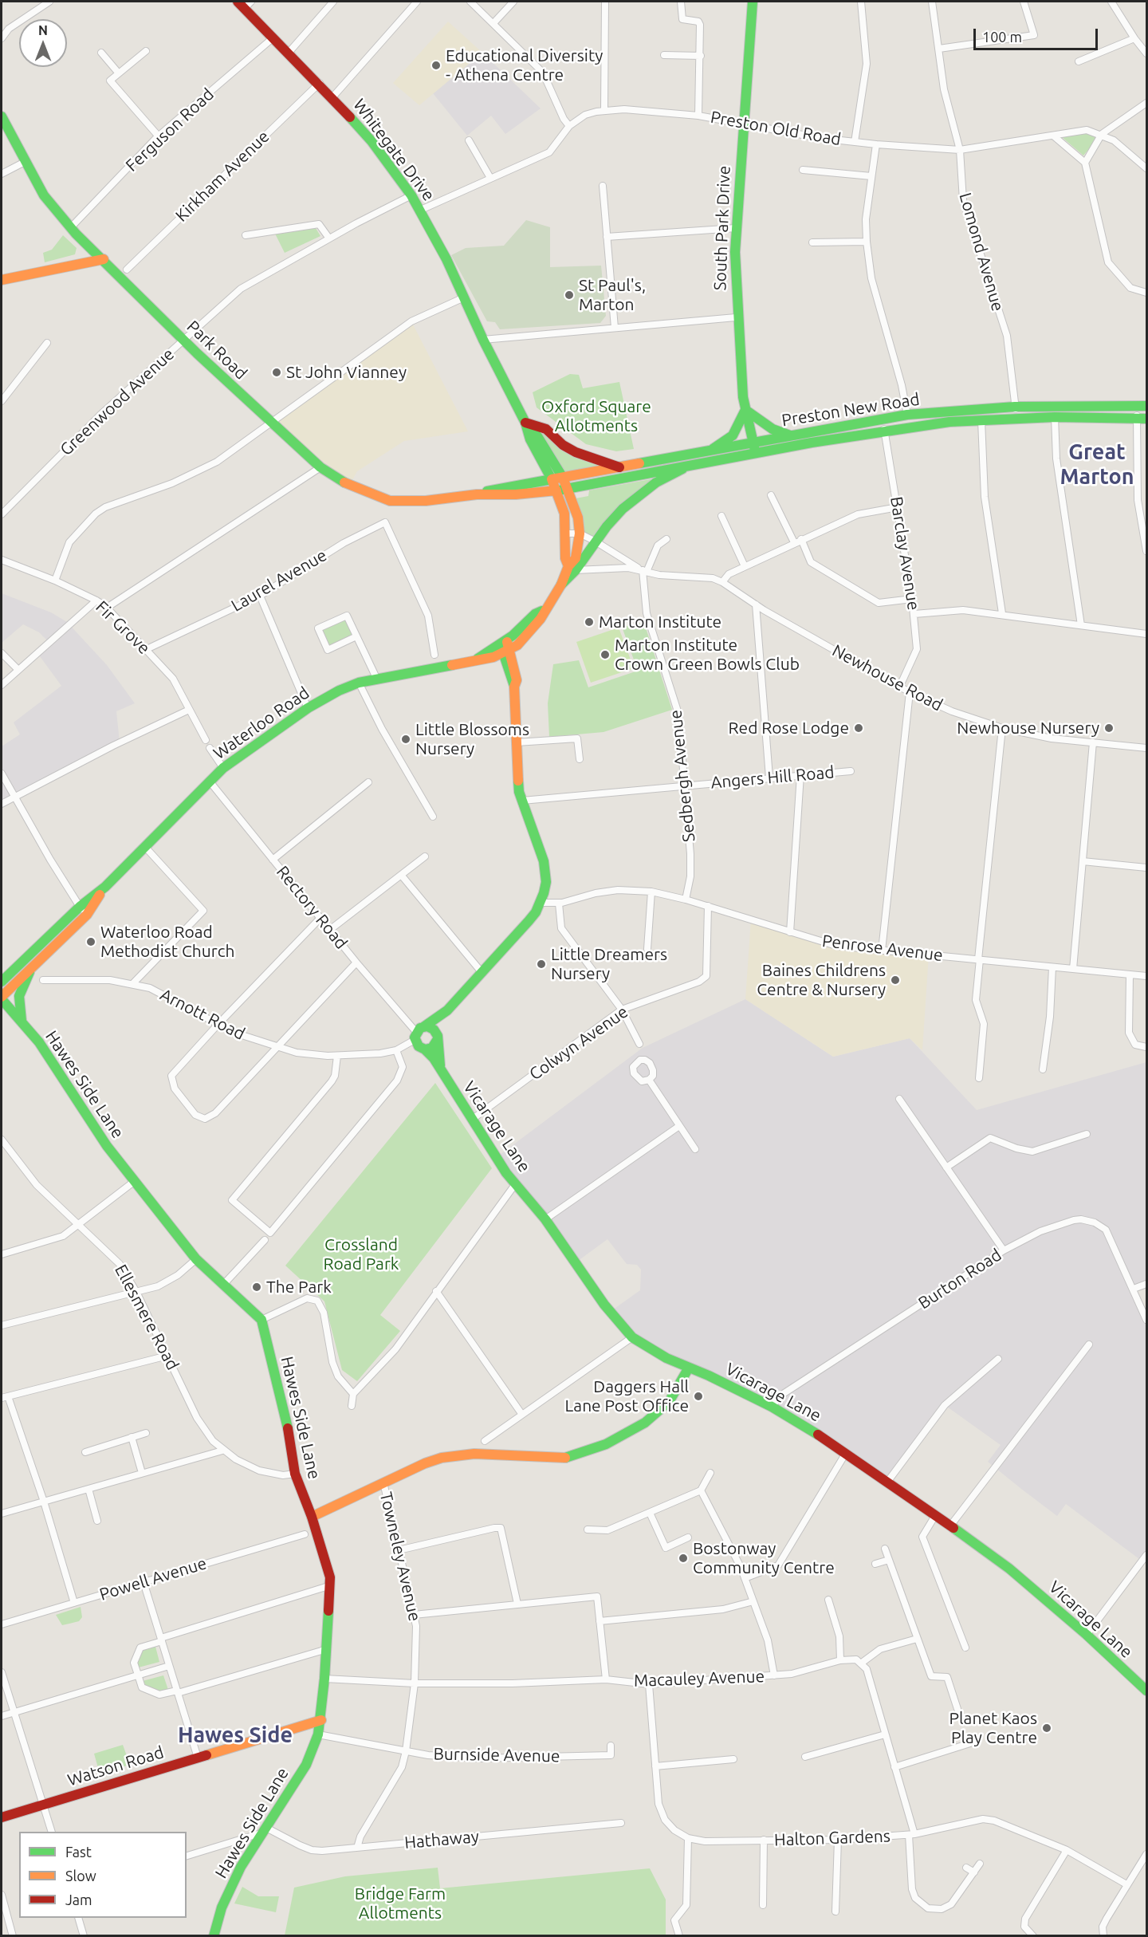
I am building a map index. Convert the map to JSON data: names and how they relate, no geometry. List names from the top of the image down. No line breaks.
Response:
{"streets":{"main road":["Whitegate Drive","South Park Drive","Park Road","Preston New Road","Waterloo Road","Hawes Side Lane","Vicarage Lane","Watson Road"],"street":["Preston Old Road","Ferguson Road","Kirkham Avenue","Lomond Avenue","Greenwood Avenue","Barclay Avenue","Laurel Avenue","Fir Grove","Newhouse Road","Sedbergh Avenue","Angers Hill Road","Rectory Road","Penrose Avenue","Arnott Road","Colwyn Avenue","Burton Road","Ellesmere Road","Towneley Avenue","Powell Avenue","Macauley Avenue","Burnside Avenue","Halton Gardens","Hathaway"]},"crossings":[["Preston Old Road","Whitegate Drive"],["Preston Old Road","South Park Drive"],["Preston Old Road","Lomond Avenue"],["Ferguson Road","Whitegate Drive"],["Ferguson Road","Park Road"],["Whitegate Drive","Kirkham Avenue"],["Whitegate Drive","Park Road"],["Whitegate Drive","Greenwood Avenue"],["Whitegate Drive","Preston New Road"],["Whitegate Drive","Waterloo Road"],["South Park Drive","Preston New Road"],["Lomond Avenue","Preston New Road"],["Park Road","Greenwood Avenue"],["Park Road","Preston New Road"],["Park Road","Waterloo Road"],["Preston New Road","Barclay Avenue"],["Preston New Road","Newhouse Road"],["Preston New Road","Waterloo Road"],["Barclay Avenue","Newhouse Road"],["Laurel Avenue","Fir Grove"],["Newhouse Road","Waterloo Road"],["Newhouse Road","Sedbergh Avenue"],["Waterloo Road","Rectory Road"],["Waterloo Road","Hawes Side Lane"],["Waterloo Road","Vicarage Lane"],["Sedbergh Avenue","Angers Hill Road"],["Sedbergh Avenue","Penrose Avenue"],["Angers Hill Road","Vicarage Lane"],["Rectory Road","Arnott Road"],["Rectory Road","Vicarage Lane"],["Penrose Avenue","Colwyn Avenue"],["Penrose Avenue","Vicarage Lane"],["Arnott Road","Vicarage Lane"],["Colwyn Avenue","Vicarage Lane"],["Hawes Side Lane","Ellesmere Road"],["Hawes Side Lane","Macauley Avenue"],["Hawes Side Lane","Burnside Avenue"],["Hawes Side Lane","Watson Road"],["Hawes Side Lane","Hathaway"],["Vicarage Lane","Burton Road"],["Towneley Avenue","Macauley Avenue"],["Towneley Avenue","Burnside Avenue"],["Towneley Avenue","Hathaway"],["Macauley Avenue","Halton Gardens"]],"districts":["Great Marton","Hawes Side"],"parks":["Oxford Square Allotments","Crossland Road Park","Bridge Farm Allotments"],"places":["Educational Diversity - Athena Centre","St Paul's, Marton","St John Vianney","Marton Institute","Marton Institute Crown Green Bowls Club","Red Rose Lodge","Newhouse Nursery","Little Blossoms Nursery","Waterloo Road Methodist Church","Little Dreamers Nursery","Baines Childrens Centre & Nursery","The Park","Daggers Hall Lane Post Office","Bostonway Community Centre","Planet Kaos Play Centre"],"legend":["Fast","Slow","Jam"],"scale_bar":"100 m","north":"top"}
